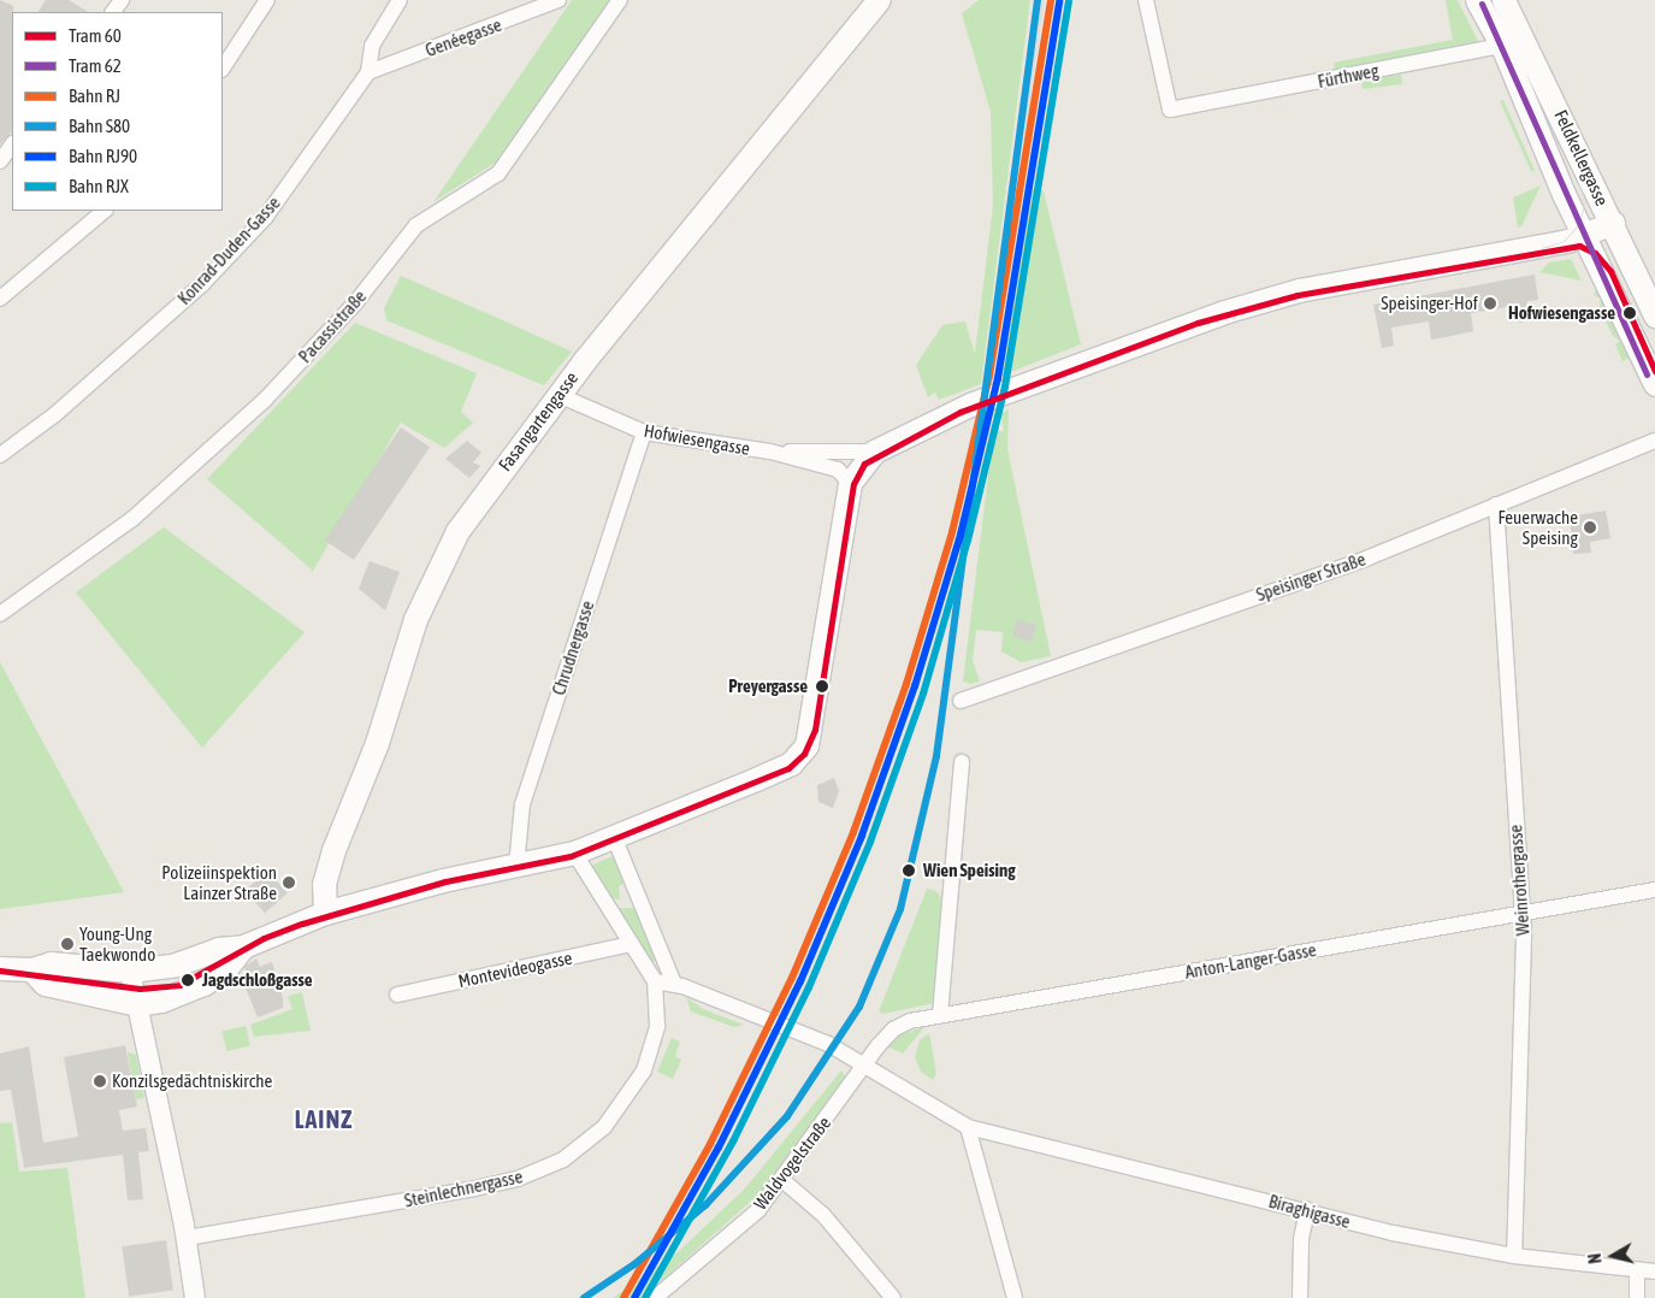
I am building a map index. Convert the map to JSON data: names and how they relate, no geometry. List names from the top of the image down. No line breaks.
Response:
{"streets":{"main road":["Feldkellergasse","Fasangartengasse","Hofwiesengasse"],"street":["Genéegasse","Fürthweg","Konrad-Duden-Gasse","Pacassistraße","Speisinger Straße","Chrudnergasse","Weinrothergasse","Anton-Langer-Gasse","Montevideogasse","Waldvogelstraße","Steinlechnergasse","Biraghigasse"]},"crossings":[["Genéegasse","Konrad-Duden-Gasse"],["Fürthweg","Feldkellergasse"],["Feldkellergasse","Hofwiesengasse"],["Fasangartengasse","Hofwiesengasse"],["Hofwiesengasse","Chrudnergasse"],["Speisinger Straße","Weinrothergasse"],["Weinrothergasse","Anton-Langer-Gasse"],["Weinrothergasse","Biraghigasse"],["Anton-Langer-Gasse","Waldvogelstraße"],["Anton-Langer-Gasse","Biraghigasse"],["Waldvogelstraße","Biraghigasse"],["Steinlechnergasse","Biraghigasse"]],"districts":["LAINZ"],"places":["Speisinger-Hof","Hofwiesengasse","Feuerwache Speising","Preyergasse","Wien Speising","Polizeiinspektion Lainzer Straße","Young-Ung Taekwondo","Jagdschloßgasse","Konzilsgedächtniskirche"],"lines":["rail line RJ","rail line S80","rail line RJ90","rail line RJX","tram line 62","tram line 60"],"legend":["Tram 60","Tram 62","Bahn RJ","Bahn S80","Bahn RJ90","Bahn RJX"],"north":"left"}
